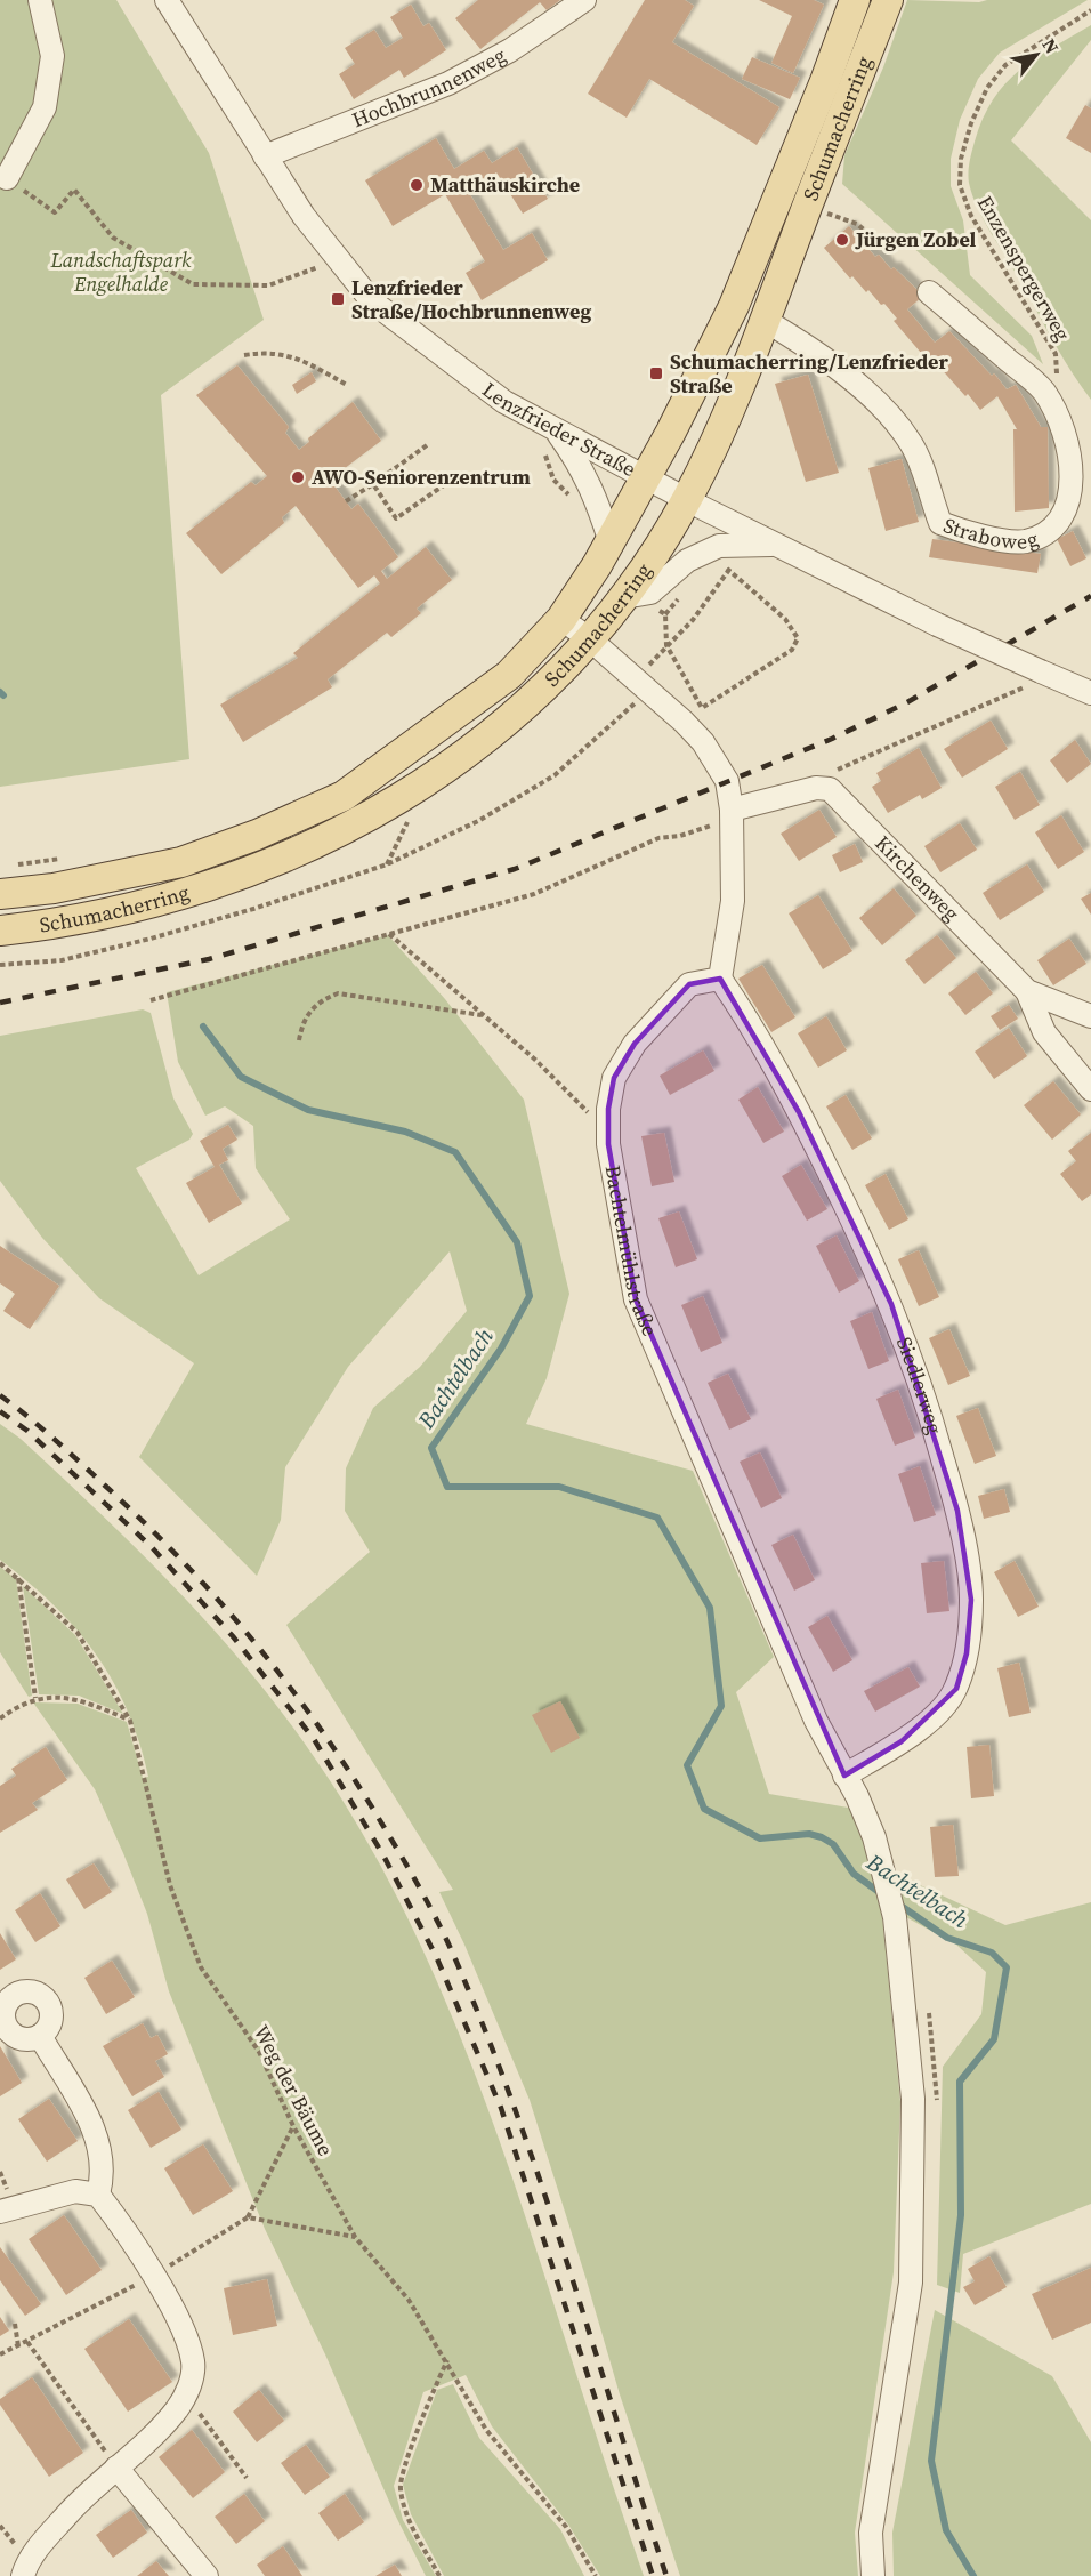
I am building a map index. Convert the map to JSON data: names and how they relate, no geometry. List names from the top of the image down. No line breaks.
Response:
{"streets":{"main road":["Schumacherring"],"street":["Hochbrunnenweg","Lenzfrieder Straße","Straboweg","Kirchenweg","Bachtelmühlstraße","Siedlerweg"],"path":["Enzenspergerweg","Weg der Bäume"]},"crossings":[["Hochbrunnenweg","Lenzfrieder Straße"],["Schumacherring","Lenzfrieder Straße"],["Schumacherring","Straboweg"],["Enzenspergerweg","Straboweg"],["Bachtelmühlstraße","Siedlerweg"]],"water":["Bachtelbach"],"parks":["Landschaftspark Engelhalde"],"places":{"other":["Matthäuskirche","Jürgen Zobel","AWO-Seniorenzentrum"],"transit":["Lenzfrieder Straße/Hochbrunnenweg","Schumacherring/Lenzfrieder Straße"]},"north":"top right"}
